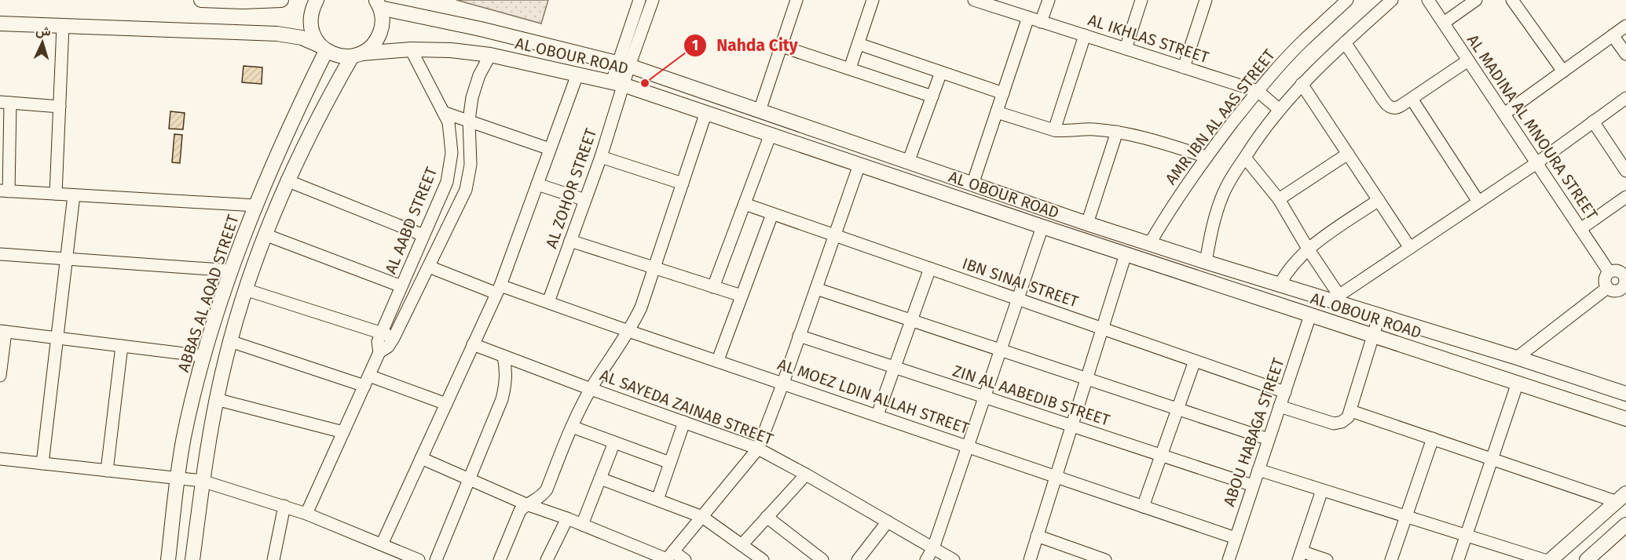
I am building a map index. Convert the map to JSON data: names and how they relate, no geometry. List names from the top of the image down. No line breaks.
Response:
{"streets":{"street":["AL IKHLAS STREET","AL OBOUR ROAD","AMR IBN AL AAS STREET","AL MADINA AL MNOURA STREET","AL ZOHOR STREET","AL AABD STREET","IBN SINAI STREET","ABBAS AL AQAD STREET","ZIN AL AABEDIB STREET","AL MOEZ LDIN ALLAH STREET","AL SAYEDA ZAINAB STREET","ABOU HABAGA STREET"]},"crossings":[["AL IKHLAS STREET","AMR IBN AL AAS STREET"],["AL OBOUR ROAD","AMR IBN AL AAS STREET"],["AL OBOUR ROAD","AL ZOHOR STREET"],["AL OBOUR ROAD","AL AABD STREET"],["AL OBOUR ROAD","ABBAS AL AQAD STREET"],["AL OBOUR ROAD","ABOU HABAGA STREET"],["AL ZOHOR STREET","AL MOEZ LDIN ALLAH STREET"],["AL AABD STREET","AL MOEZ LDIN ALLAH STREET"],["IBN SINAI STREET","ABOU HABAGA STREET"],["ZIN AL AABEDIB STREET","ABOU HABAGA STREET"],["AL MOEZ LDIN ALLAH STREET","ABOU HABAGA STREET"]],"places":["Nahda City"],"north":"top"}
